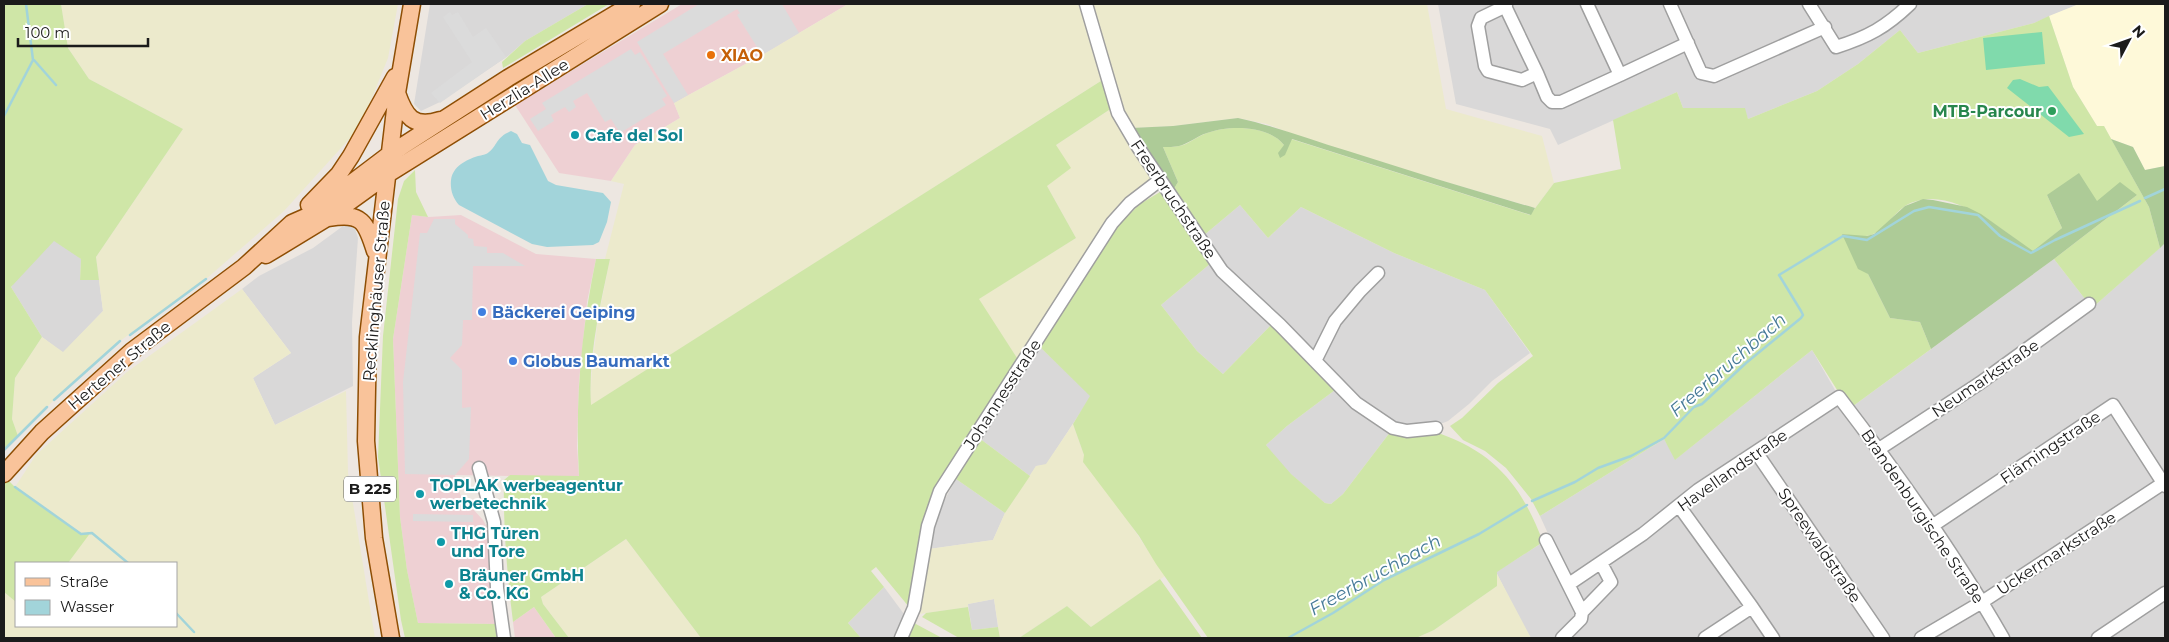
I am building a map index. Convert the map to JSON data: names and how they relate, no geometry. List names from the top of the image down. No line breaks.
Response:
{"streets":{"main road":["Herzlia-Allee","Recklinghäuser Straße","Hertener Straße","B 225"],"street":["Freerbruchstraße","Neumarkstraße","Johannesstraße","Flämingstraße","Havellandstraße","Brandenburgische Straße","Spreewaldstraße","Uckermarkstraße"]},"crossings":[["Herzlia-Allee","Recklinghäuser Straße"],["Herzlia-Allee","Hertener Straße"],["Freerbruchstraße","Johannesstraße"],["Recklinghäuser Straße","Hertener Straße"],["Neumarkstraße","Brandenburgische Straße"],["Flämingstraße","Brandenburgische Straße"],["Flämingstraße","Uckermarkstraße"],["Havellandstraße","Brandenburgische Straße"],["Havellandstraße","Spreewaldstraße"],["Brandenburgische Straße","Uckermarkstraße"]],"water":["Freerbruchbach"],"places":["XIAO","MTB-Parcour","Cafe del Sol","Bäckerei Geiping","Globus Baumarkt","TOPLAK werbeagentur werbetechnik","THG Türen und Tore","Bräuner GmbH & Co. KG"],"legend":["Straße","Wasser"],"scale_bar":"100 m","north":"top right"}
